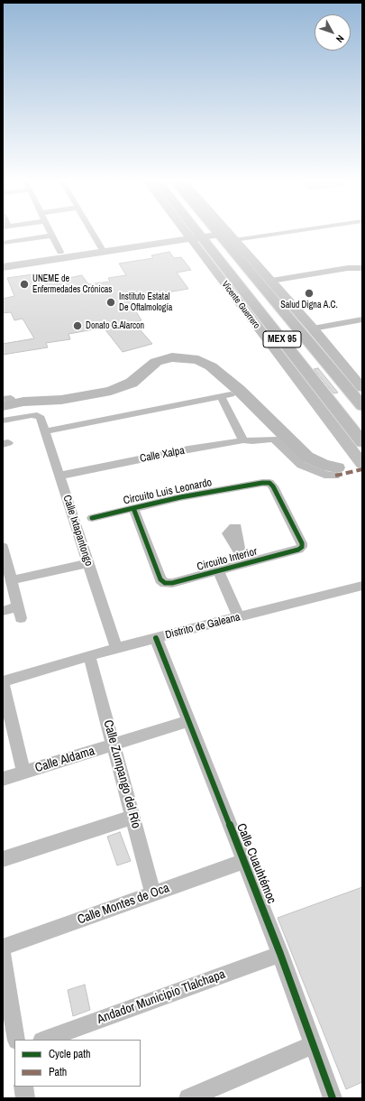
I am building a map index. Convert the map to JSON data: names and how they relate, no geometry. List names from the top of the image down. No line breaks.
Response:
{"streets":{"main road":["Vicente Guerrero","MEX 95"],"street":["Calle Xalpa","Circuito Luis Leonardo","Calle Ixtapantongo","Circuito Interior","Distrito de Galeana","Calle Aldama","Calle Zumpango del Río","Calle Cuauhtémoc","Calle Montes de Oca","Andador Municipio Tlalchapa"]},"crossings":[["Vicente Guerrero","MEX 95"],["Calle Xalpa","Calle Ixtapantongo"],["Circuito Luis Leonardo","Circuito Interior"],["Calle Ixtapantongo","Distrito de Galeana"],["Distrito de Galeana","Calle Zumpango del Río"],["Distrito de Galeana","Calle Cuauhtémoc"],["Calle Aldama","Calle Zumpango del Río"],["Calle Aldama","Calle Cuauhtémoc"],["Calle Zumpango del Río","Calle Montes de Oca"],["Calle Cuauhtémoc","Calle Montes de Oca"],["Calle Cuauhtémoc","Andador Municipio Tlalchapa"]],"places":["UNEME de Enfermedades Crónicas","Salud Digna A.C.","Instituto Estatal De Oftalmología","Donato G.Alarcon"],"legend":["Cycle path","Path"],"north":"bottom right"}
